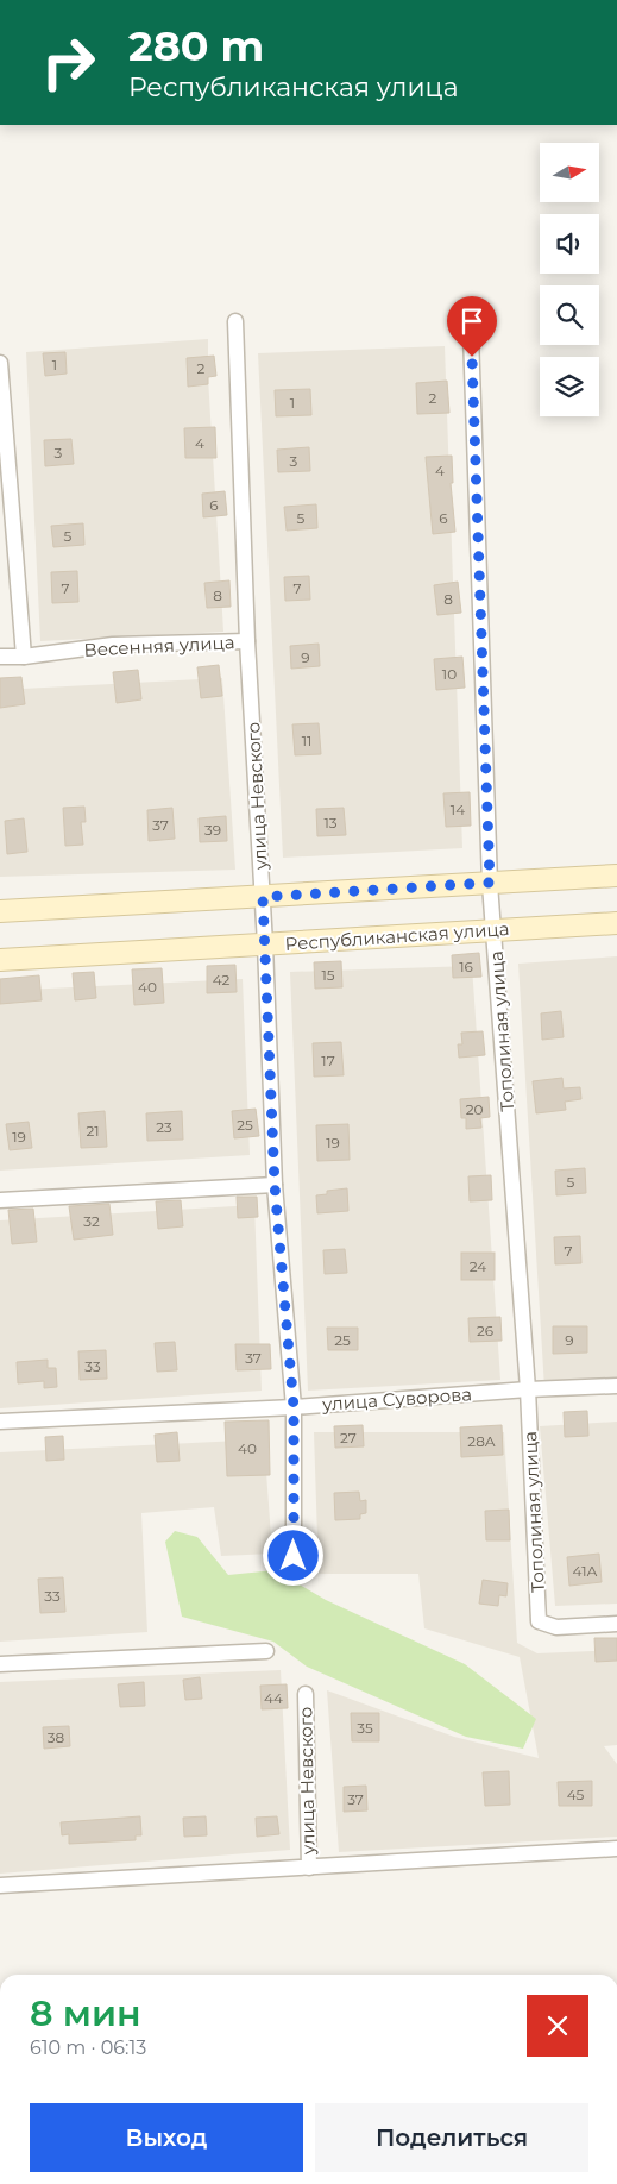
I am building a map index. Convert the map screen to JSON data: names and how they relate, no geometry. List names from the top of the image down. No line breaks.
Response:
{"streets":{"street":["Весенняя улица","улица Невского","Республиканская улица","Тополиная улица","улица Суворова"]},"crossings":[["Весенняя улица","улица Невского"],["улица Невского","Республиканская улица"],["улица Невского","улица Суворова"],["Республиканская улица","Тополиная улица"],["Тополиная улица","улица Суворова"]],"house_numbers":["1","2","2","1","4","3","3","4","6","5","6","5","7","7","8","8","9","10","11","14","13","37","39","16","15","42","40","17","20","25","23","21","19","19","5","32","7","24","26","25","9","37","33","27","28А","40","41А","33","44","35","38","45","37"],"north":"right","page":{"turn":["280 m","Республиканская улица"],"heading":["8 мин","610 m · 06:13"],"buttons":["Выход","Поделиться"]}}
